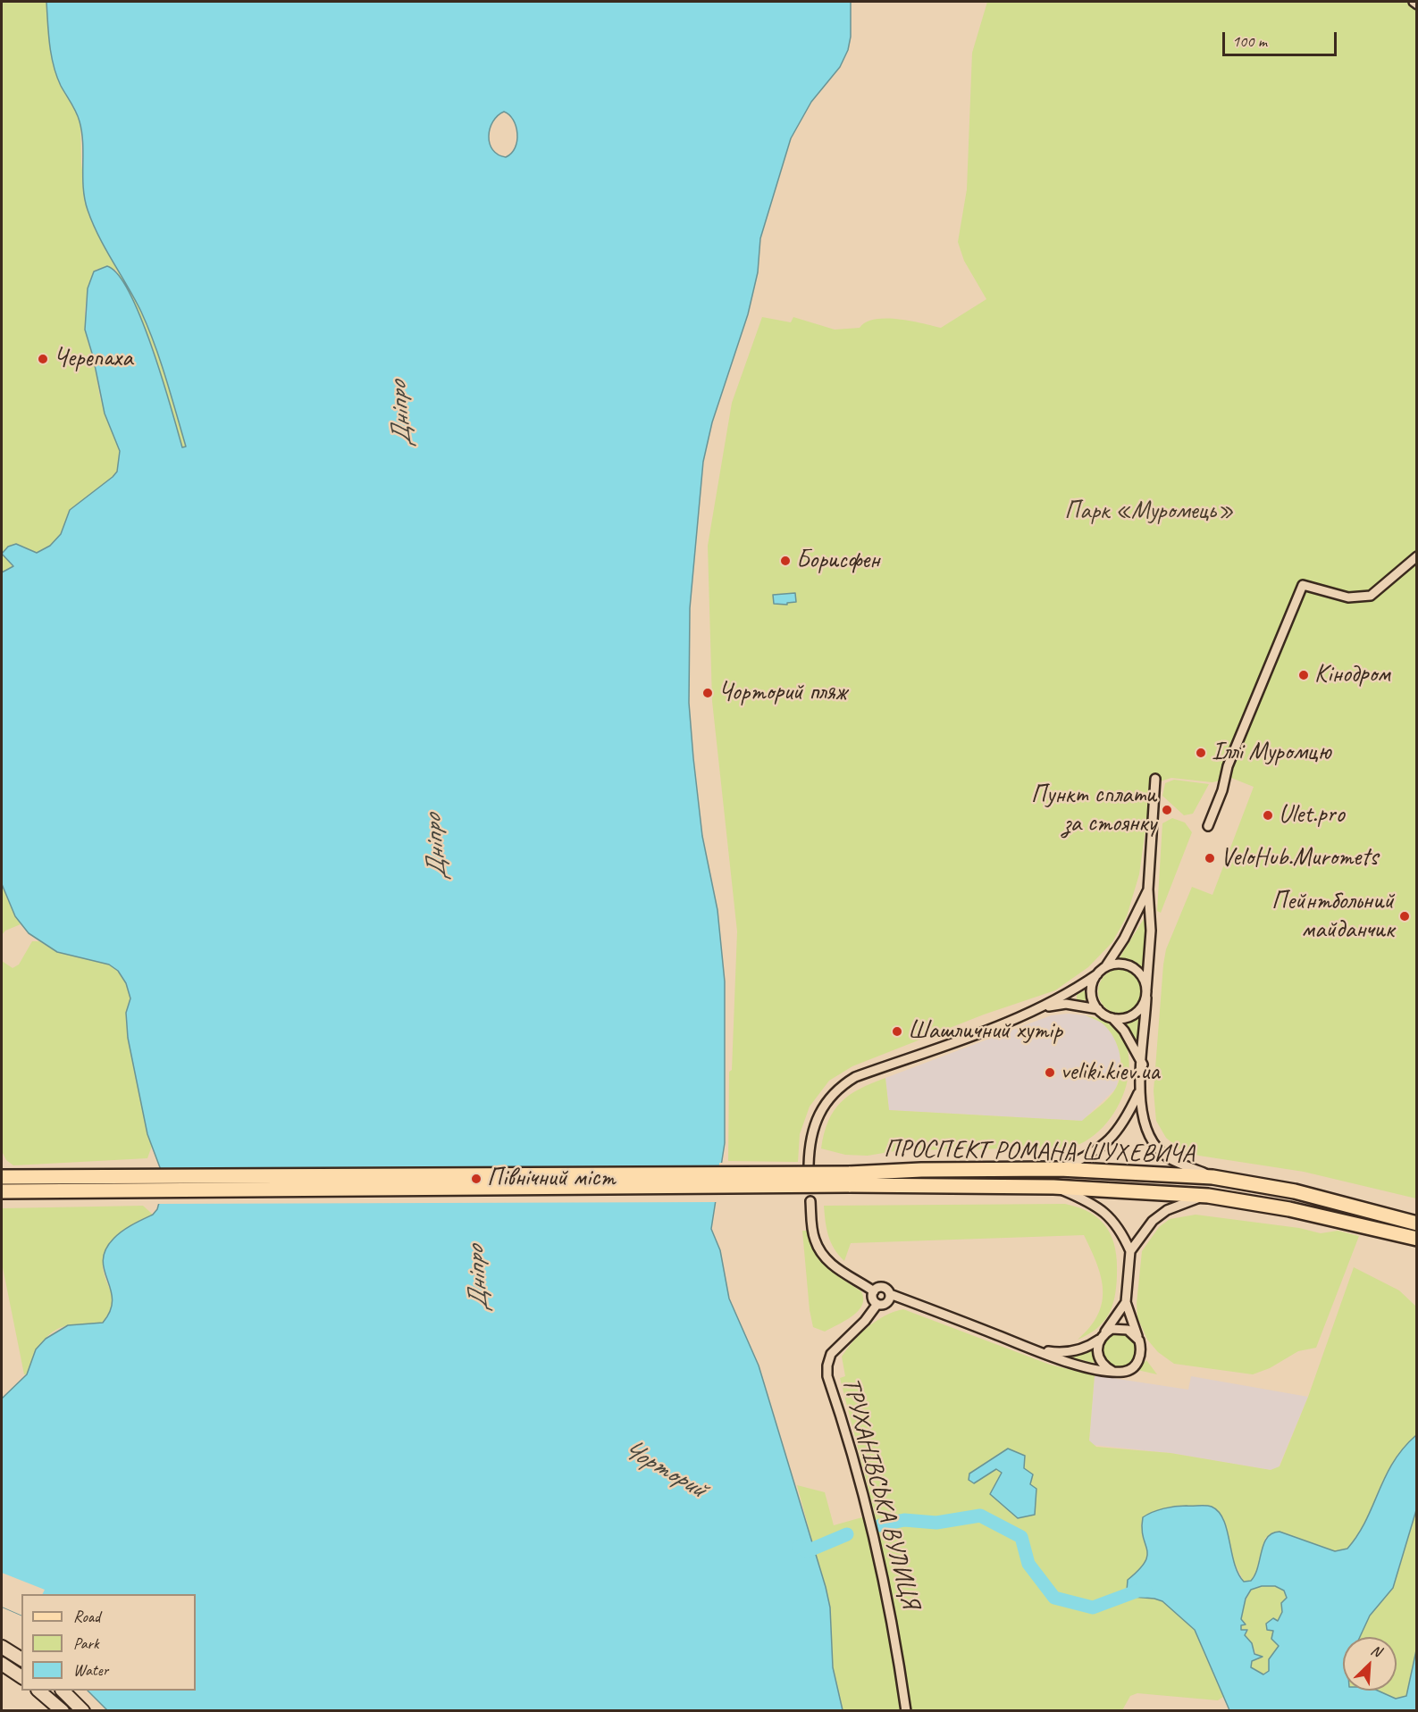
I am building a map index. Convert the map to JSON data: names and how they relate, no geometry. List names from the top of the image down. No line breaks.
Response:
{"streets":{"main road":["ПРОСПЕКТ РОМАНА ШУХЕВИЧА"],"street":["ТРУХАНІВСЬКА ВУЛИЦЯ"]},"water":["Дніпро","Чорторий"],"parks":["Парк «Муромець»"],"places":["Черепаха","Борисфен","Кінодром","Чорторий пляж","Іллі Муромцю","Пункт сплати за стоянку","Ulet.pro","VeloHub.Muromets","Пейнтбольний майданчик","Шашличний хутір","veliki.kiev.ua","Північний міст"],"legend":["Road","Park","Water"],"scale_bar":"100 m","north":"top right"}
